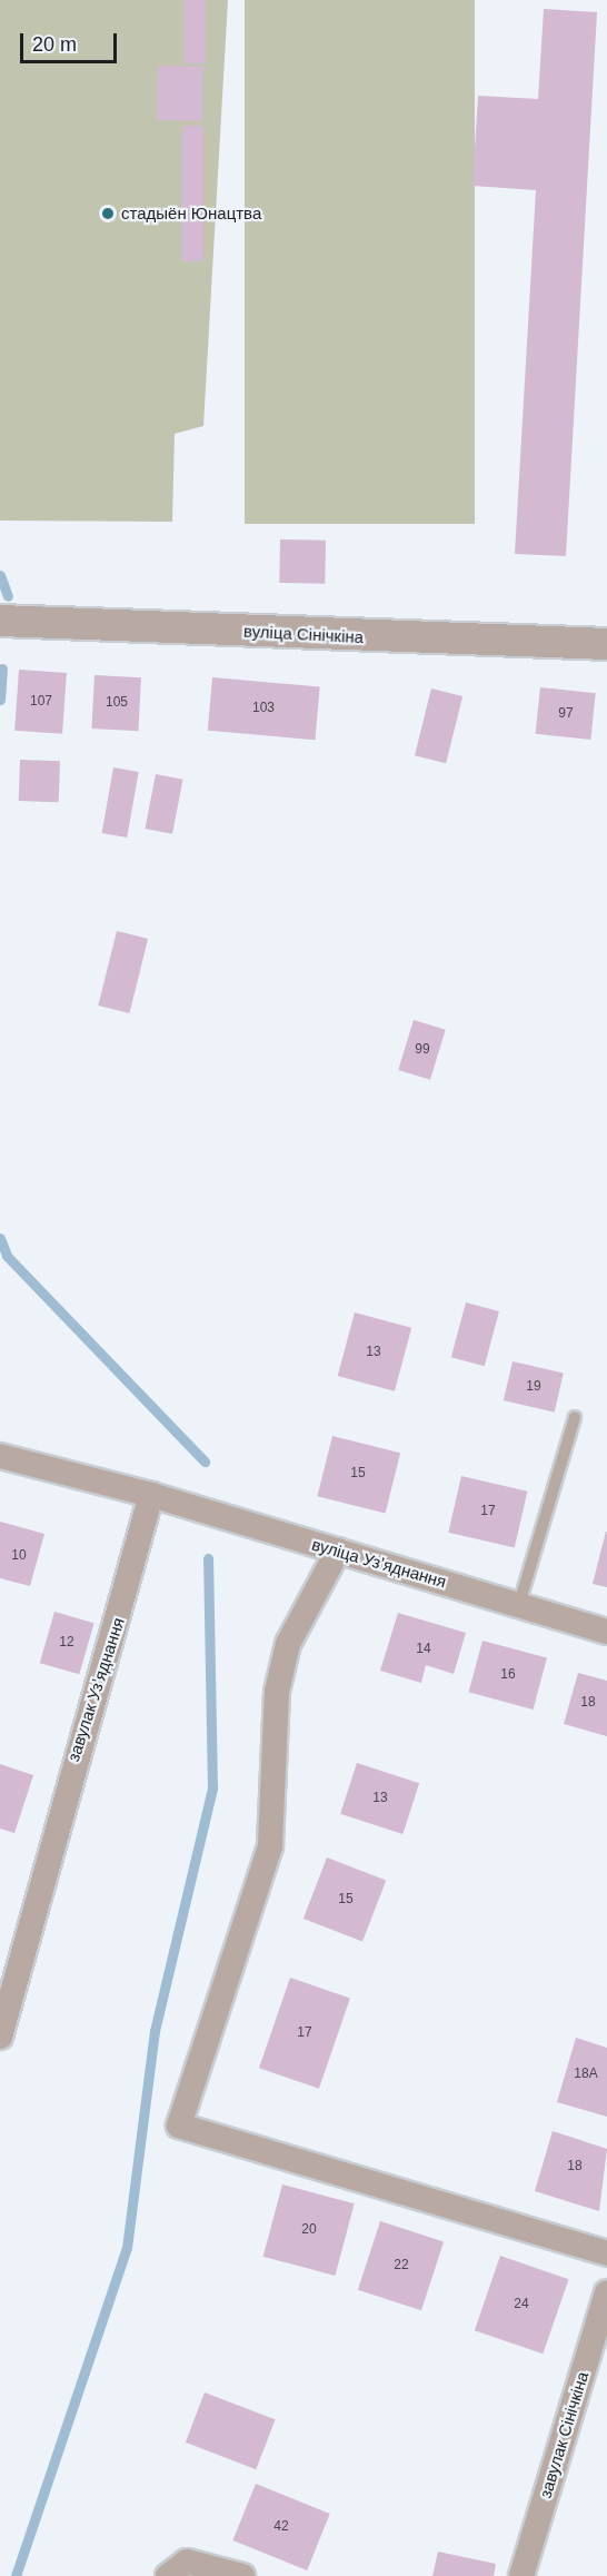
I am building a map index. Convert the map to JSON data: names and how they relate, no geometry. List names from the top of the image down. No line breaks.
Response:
{"streets":{"street":["вуліца Сінічкіна","вуліца Узʼяднання","завулак Узʼяднання","завулак Сінічкіна"]},"crossings":[["вуліца Узʼяднання","завулак Узʼяднання"]],"places":["стадыён Юнацтва"],"house_numbers":["107","105","103","97","99","13","19","15","17","10","12","14","16","18","13","15","17","18А","18","20","22","24","42"],"scale_bar":"20 m"}
